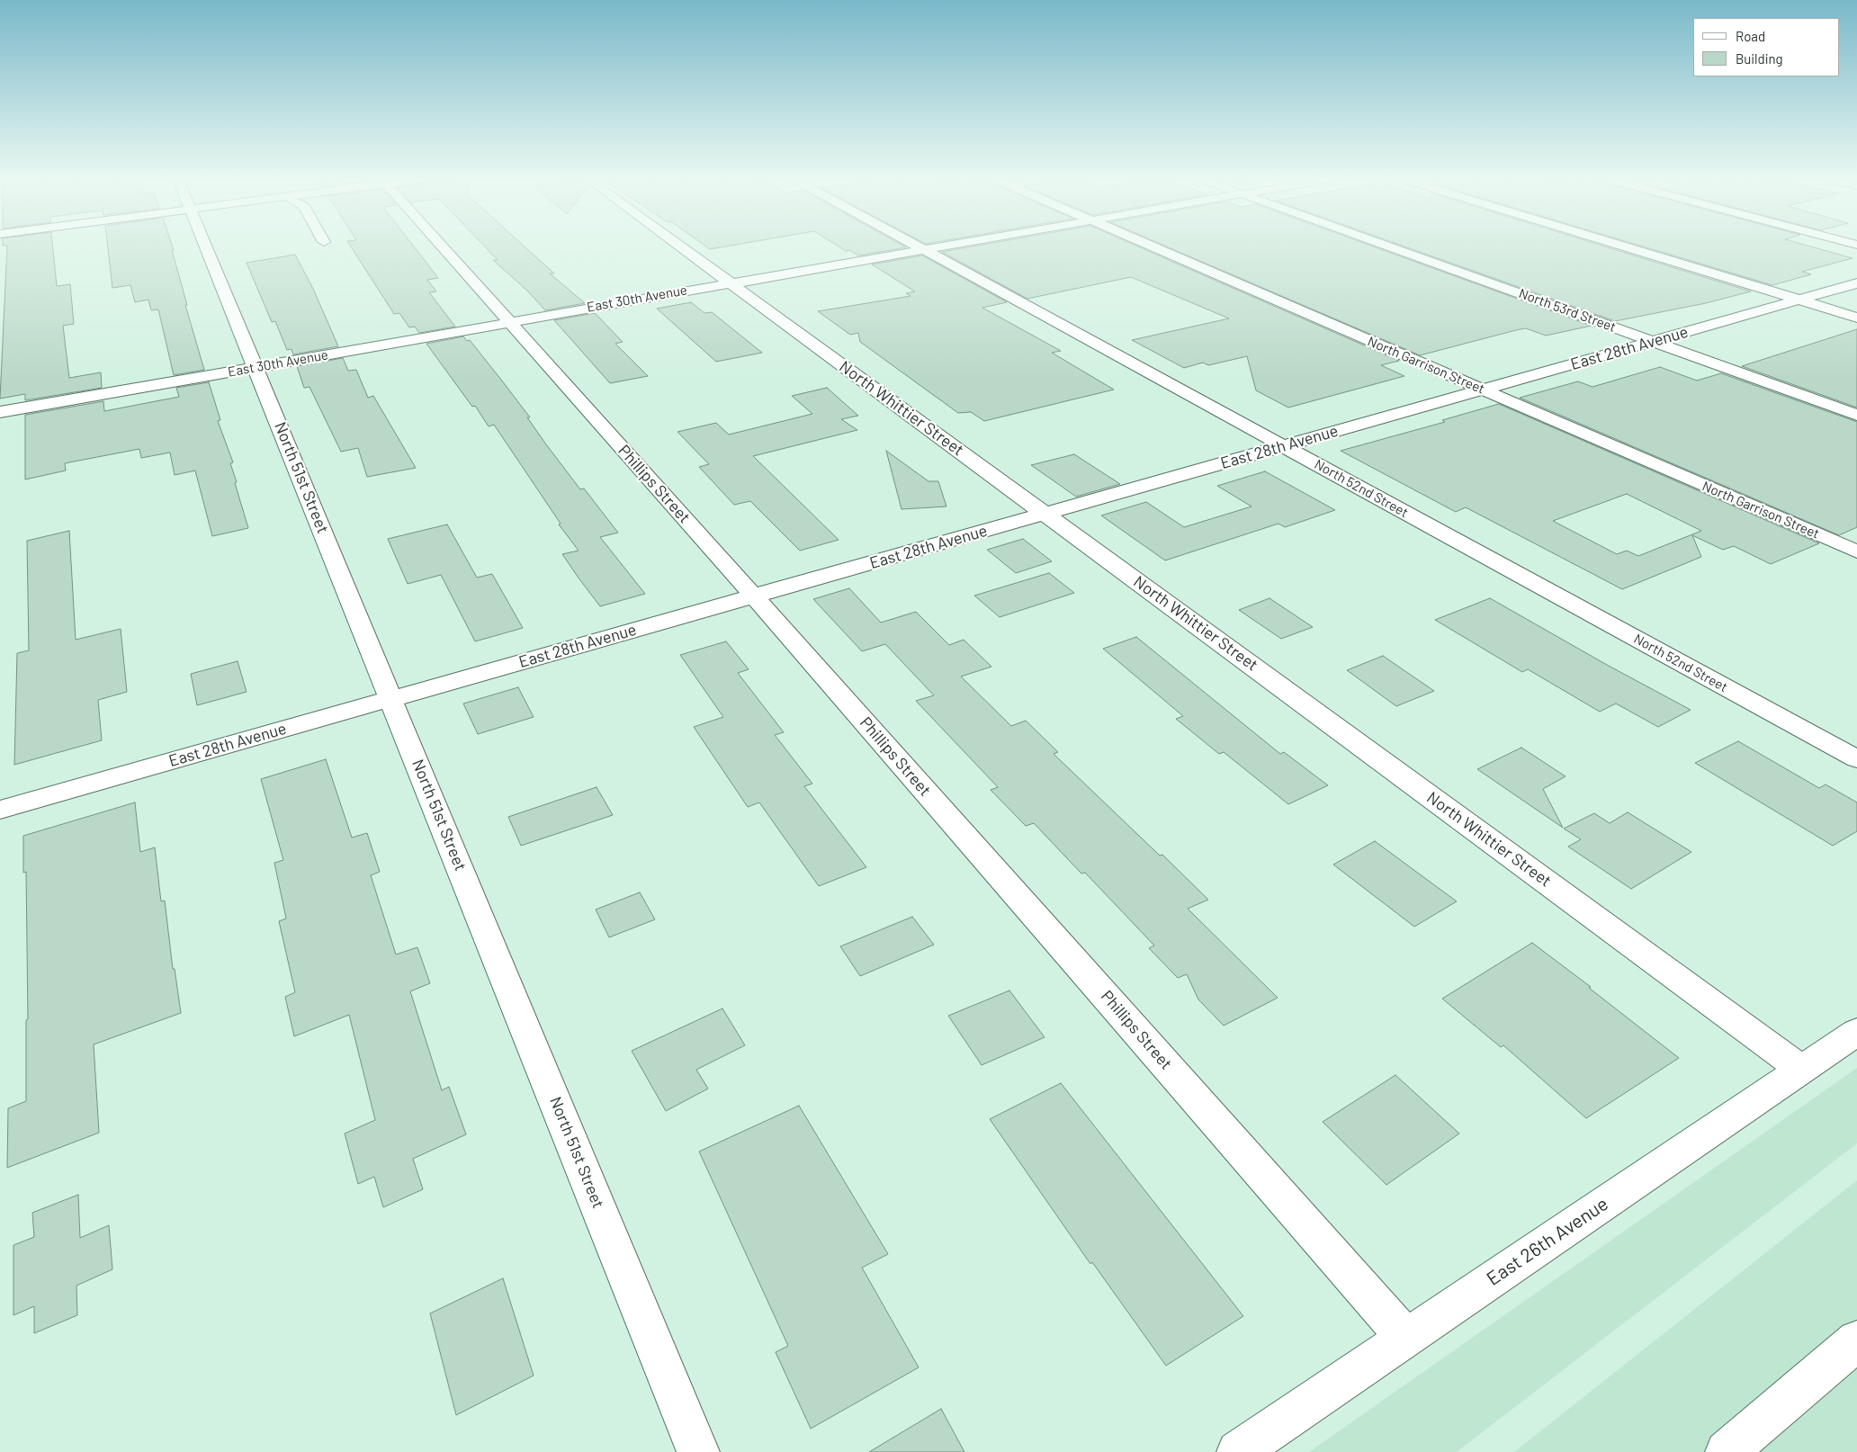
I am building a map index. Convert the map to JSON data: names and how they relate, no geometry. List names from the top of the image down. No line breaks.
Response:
{"streets":{"street":["East 30th Avenue","North 53rd Street","East 28th Avenue","North Garrison Street","North Whittier Street","North 51st Street","Phillips Street","North 52nd Street","East 26th Avenue"]},"crossings":[["East 30th Avenue","North Whittier Street"],["East 30th Avenue","North 51st Street"],["East 30th Avenue","Phillips Street"],["East 30th Avenue","North 52nd Street"],["North 53rd Street","East 28th Avenue"],["East 28th Avenue","North Garrison Street"],["East 28th Avenue","North Whittier Street"],["East 28th Avenue","North 51st Street"],["East 28th Avenue","Phillips Street"],["East 28th Avenue","North 52nd Street"],["North Whittier Street","East 26th Avenue"],["Phillips Street","East 26th Avenue"]],"legend":["Road","Building"]}
